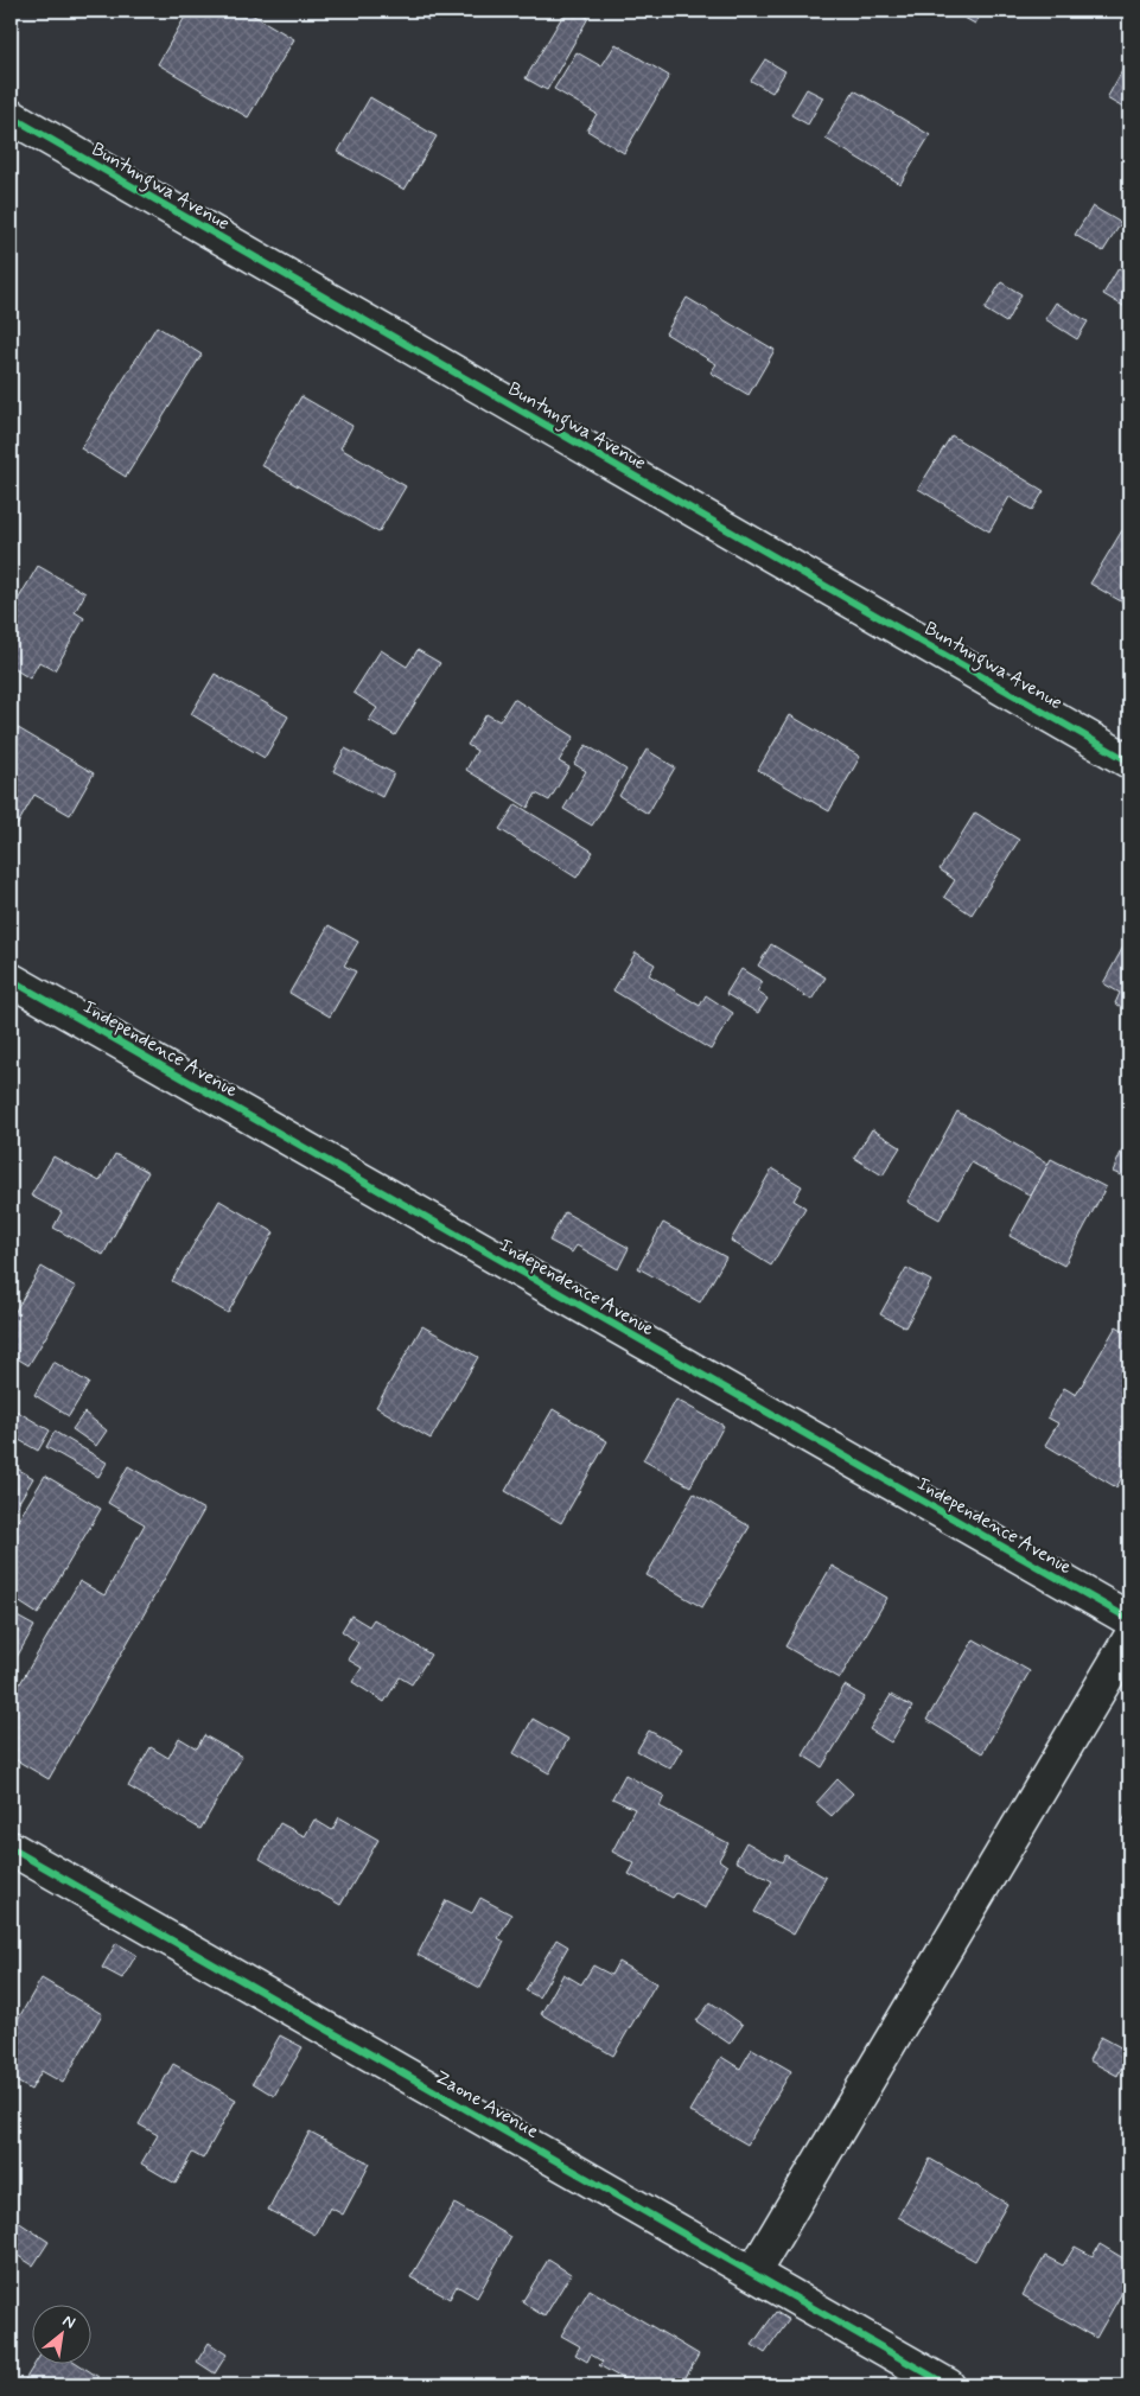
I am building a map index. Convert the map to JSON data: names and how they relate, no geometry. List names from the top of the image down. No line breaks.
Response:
{"streets":{"street":["Buntungwa Avenue","Independence Avenue","Zaone Avenue"]},"north":"top right"}
